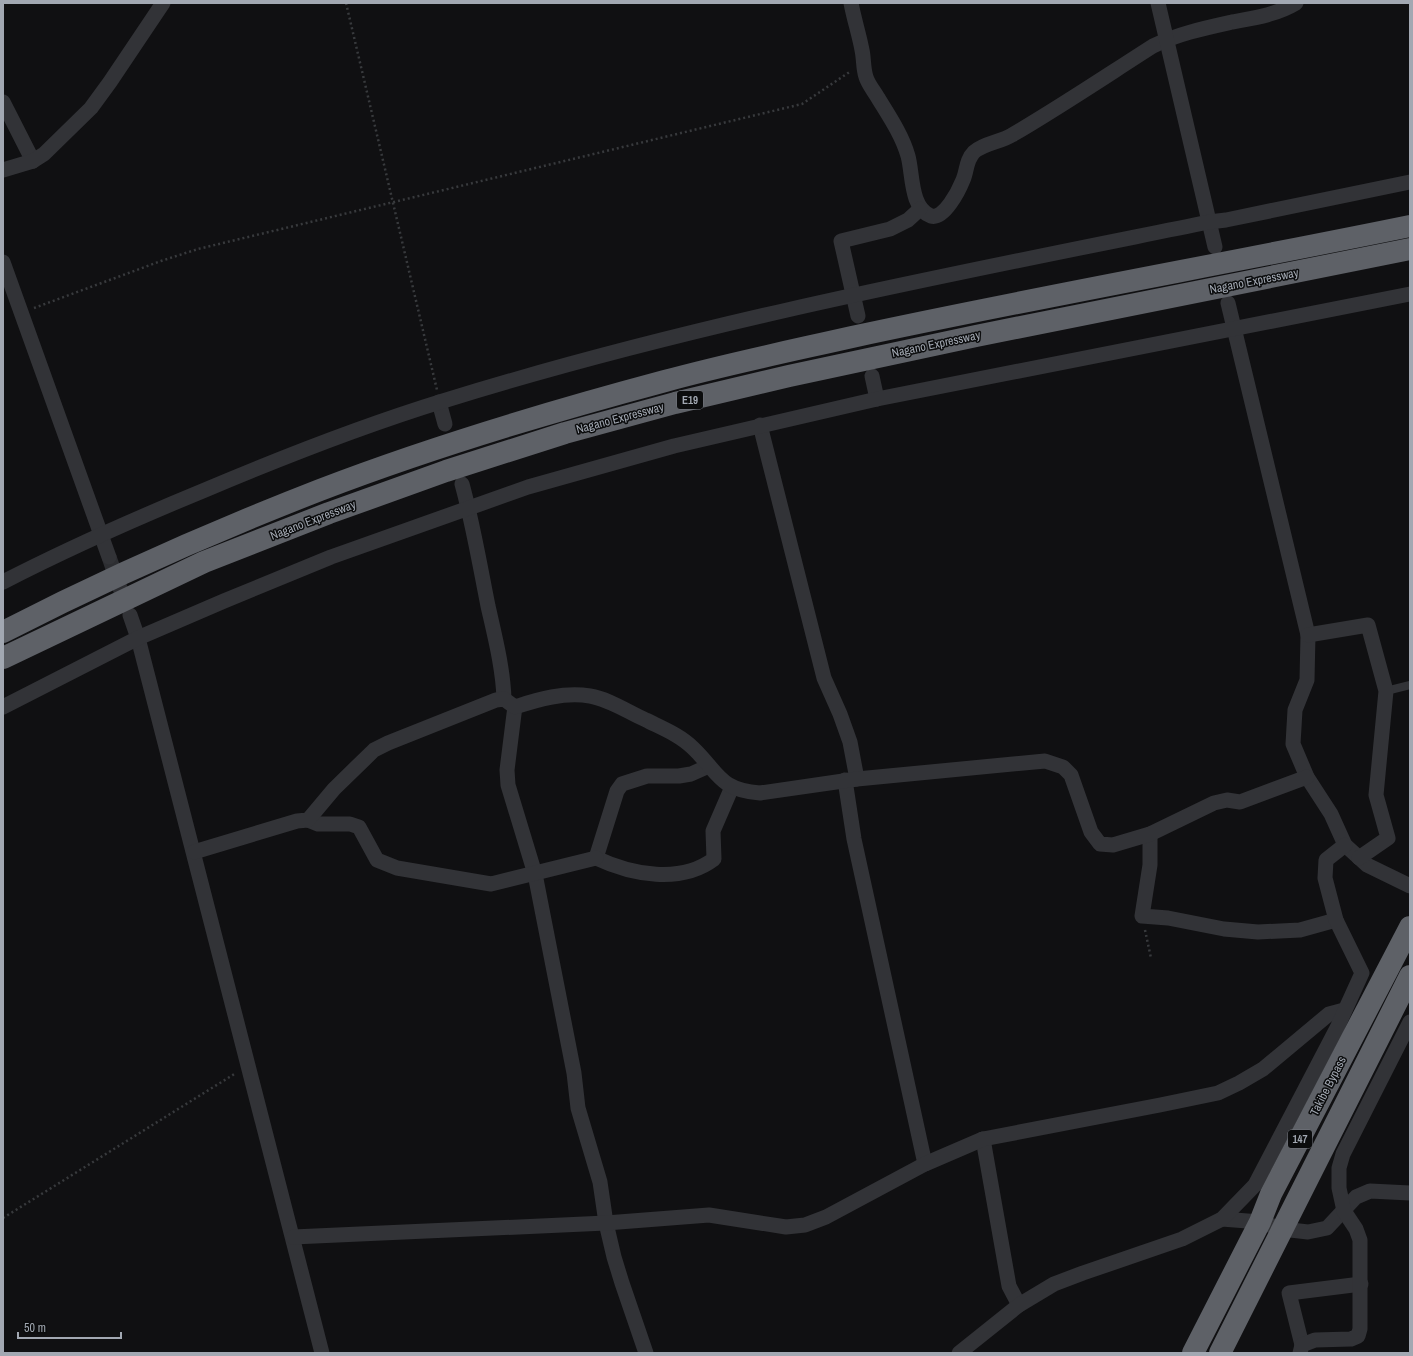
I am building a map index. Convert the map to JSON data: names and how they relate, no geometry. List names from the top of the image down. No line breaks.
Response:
{"streets":{"highway":["Nagano Expressway","E19","Takibe Bypass","147"]},"scale_bar":"50 m"}
